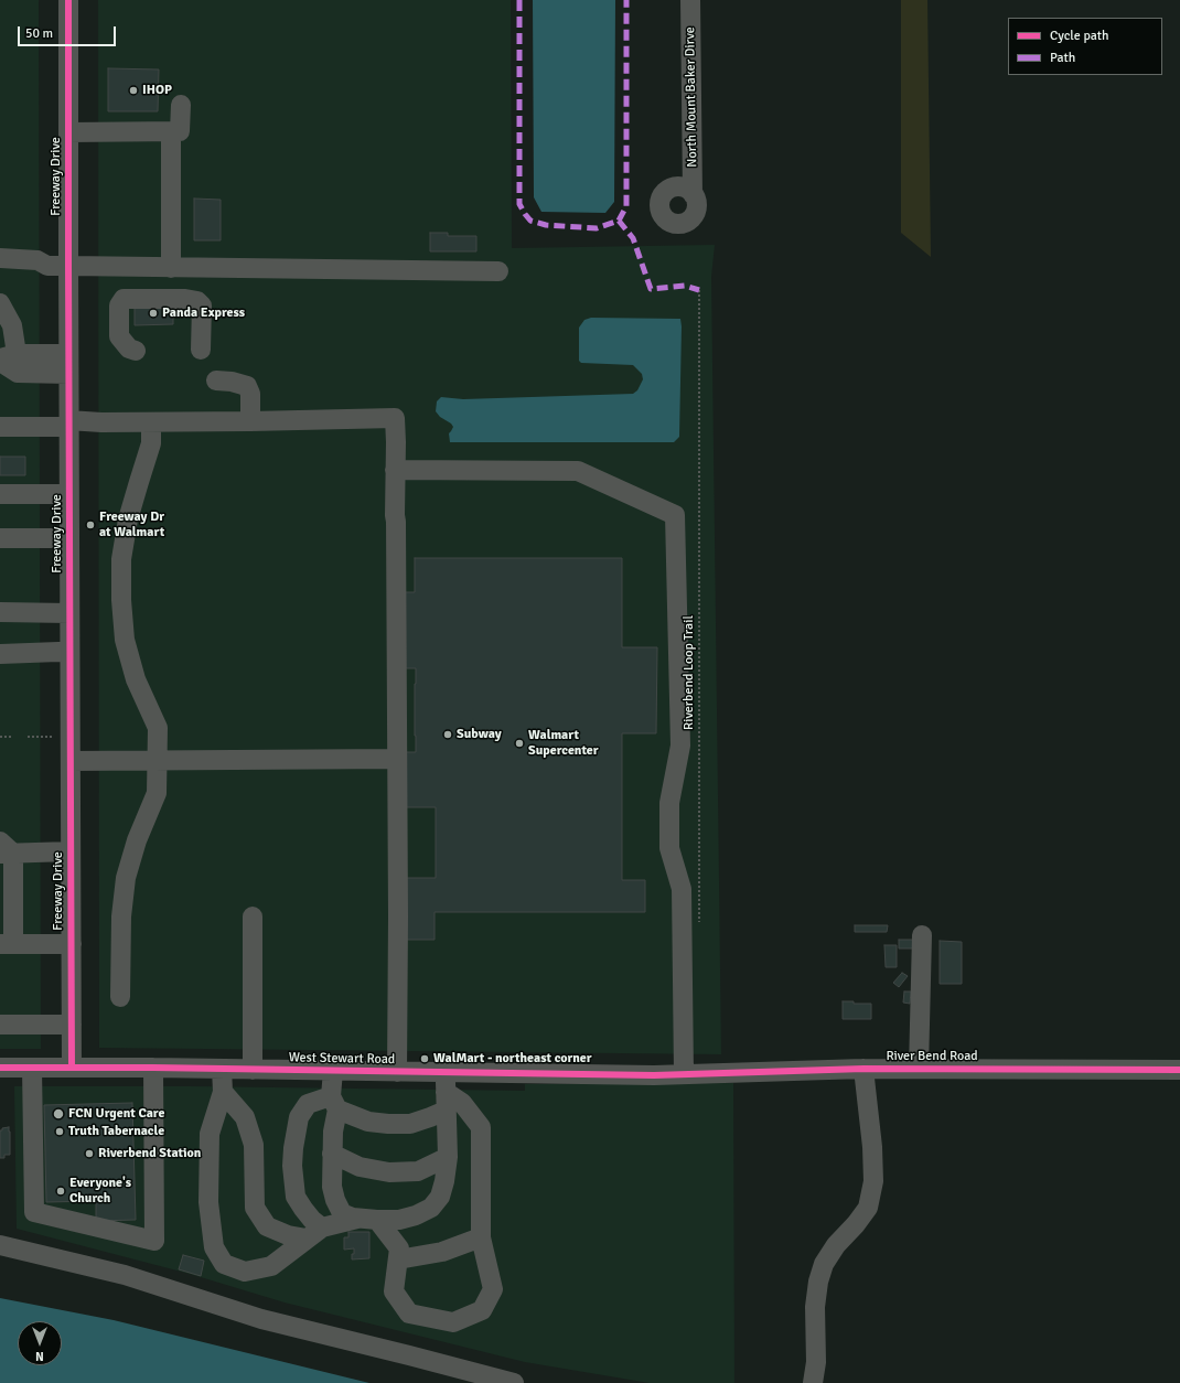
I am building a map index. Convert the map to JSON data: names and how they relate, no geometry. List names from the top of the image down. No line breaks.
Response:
{"streets":{"street":["North Mount Baker Dirve","Freeway Drive","River Bend Road","West Stewart Road"],"path":["Riverbend Loop Trail"]},"crossings":[["Freeway Drive","West Stewart Road"],["River Bend Road","West Stewart Road"]],"places":["IHOP","Panda Express","Freeway Dr at Walmart","Subway","Walmart Supercenter","WalMart - northeast corner","FCN Urgent Care","Truth Tabernacle","Riverbend Station","Everyone's Church"],"legend":["Cycle path","Path"],"scale_bar":"50 m","north":"bottom"}
